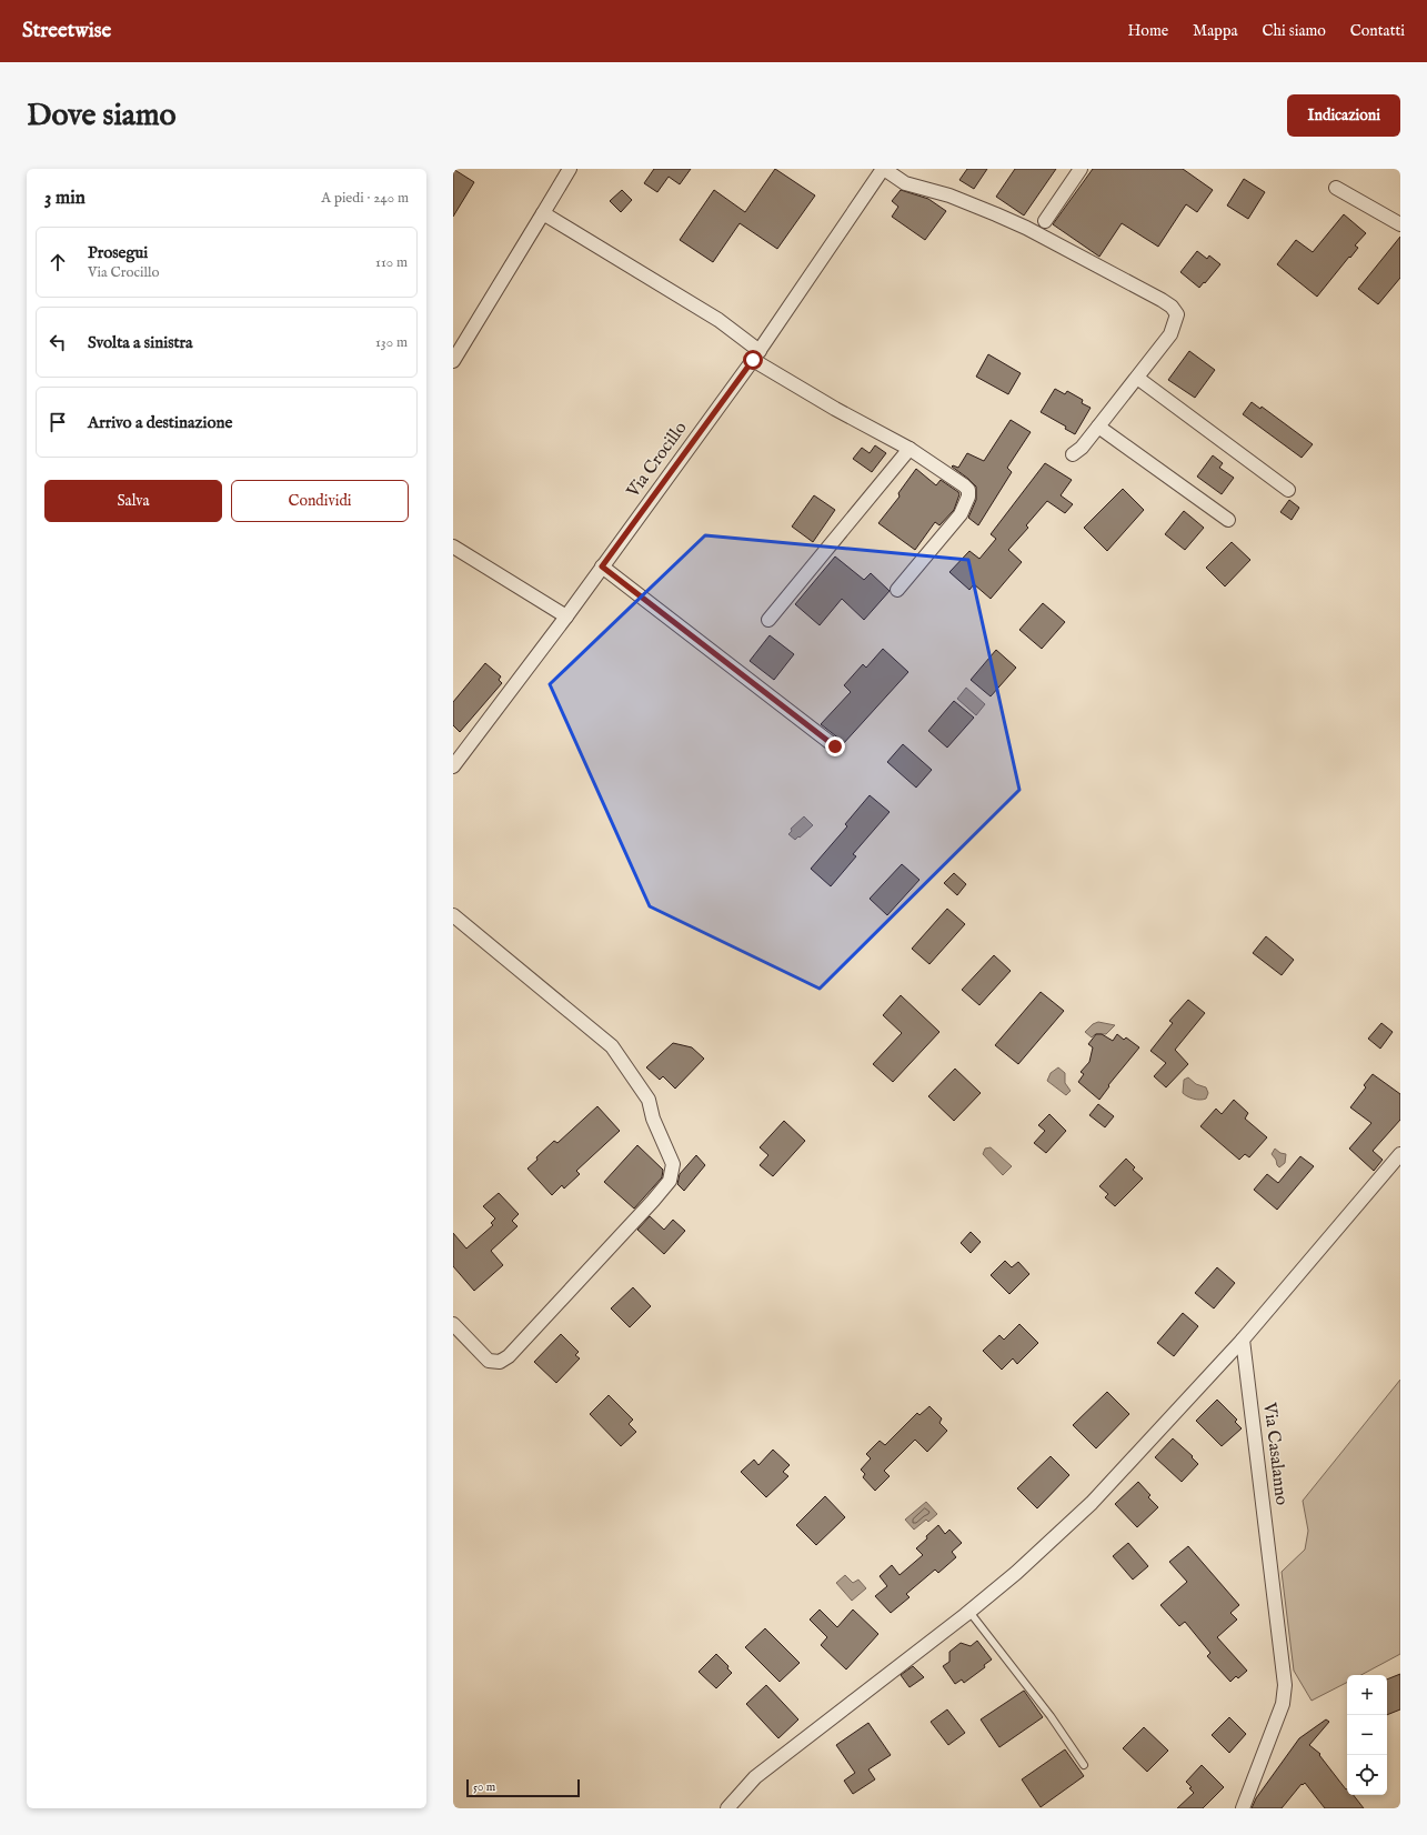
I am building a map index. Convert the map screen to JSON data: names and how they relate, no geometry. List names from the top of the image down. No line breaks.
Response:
{"streets":{"street":["Via Crocillo","Via Casalanno"]},"scale_bar":"50 m","page":{"header":"Streetwise","nav":["Home","Mappa","Chi siamo","Contatti"],"buttons":["Indicazioni",["Salva","Condividi"]],"title":"Dove siamo","heading":["3 min","A piedi · 240 m"],"list":[["Prosegui","Via Crocillo","110 m"],["Svolta a sinistra","130 m"],"Arrivo a destinazione"],"map_buttons":["+","−"],"scale":"50 m"}}
